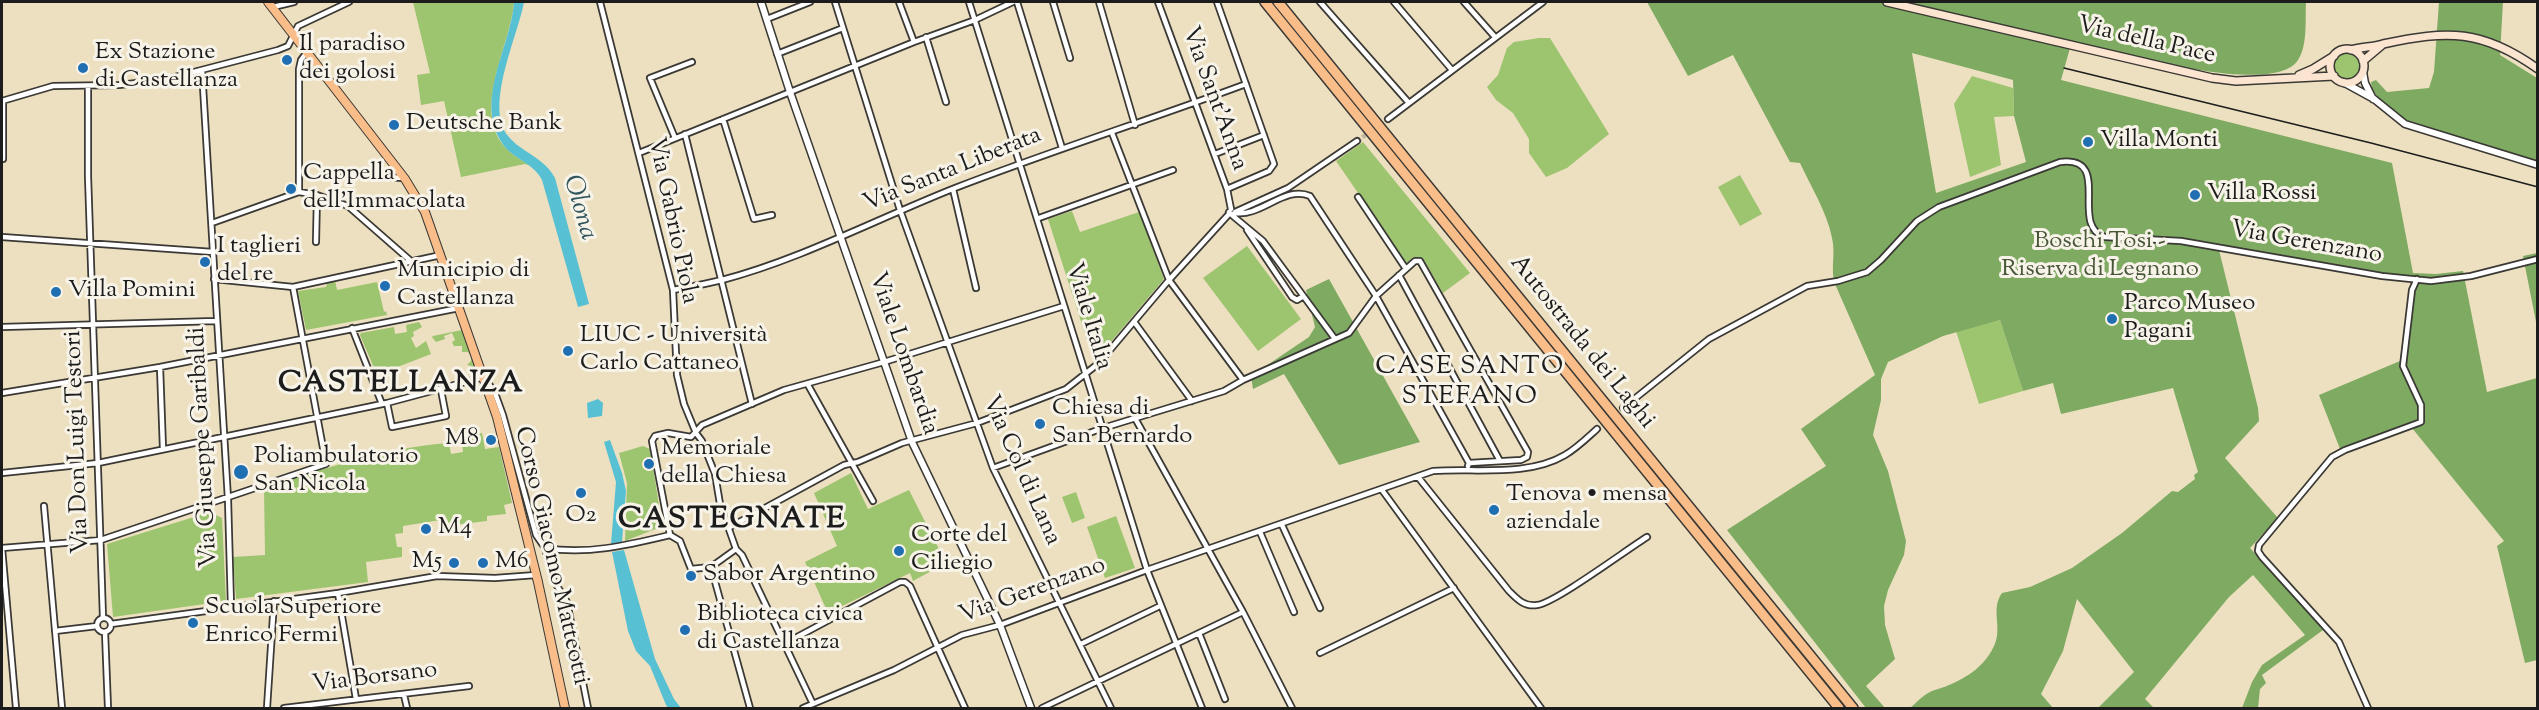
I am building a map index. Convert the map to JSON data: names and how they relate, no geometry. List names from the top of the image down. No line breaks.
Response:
{"streets":{"highway":["Autostrada dei Laghi"],"main road":["Via della Pace","Corso Giacomo Matteotti"],"street":["Via Sant'Anna","Via Santa Liberata","Via Gabrio Piola","Via Gerenzano","Viale Italia","Viale Lombardia","Via Don Luigi Testori","Via Giuseppe Garibaldi","Via Col di Lana","Via Borsano"]},"crossings":[["Via Sant'Anna","Via Santa Liberata"],["Via Santa Liberata","Via Gabrio Piola"],["Via Santa Liberata","Viale Italia"],["Via Santa Liberata","Viale Lombardia"],["Via Santa Liberata","Via Col di Lana"],["Via Gabrio Piola","Via Gerenzano"],["Via Gerenzano","Viale Italia"],["Via Gerenzano","Viale Lombardia"],["Via Gerenzano","Via Col di Lana"]],"districts":["CASE SANTO STEFANO","CASTELLANZA","CASTEGNATE"],"water":["Olona"],"parks":["Boschi Tosi - Riserva di Legnano"],"places":["Il paradiso dei golosi","Ex Stazione di Castellanza","Deutsche Bank","Villa Monti","Cappella dell'Immacolata","Villa Rossi","I taglieri del re","Municipio di Castellanza","Villa Pomini","Parco Museo Pagani","LIUC - Università Carlo Cattaneo","Chiesa di San Bernardo","M8","Memoriale della Chiesa","Poliambulatorio San Nicola","O2","Tenova • mensa aziendale","M4","Corte del Ciliegio","M5","M6","Sabor Argentino","Scuola Superiore Enrico Fermi","Biblioteca civica di Castellanza"]}
